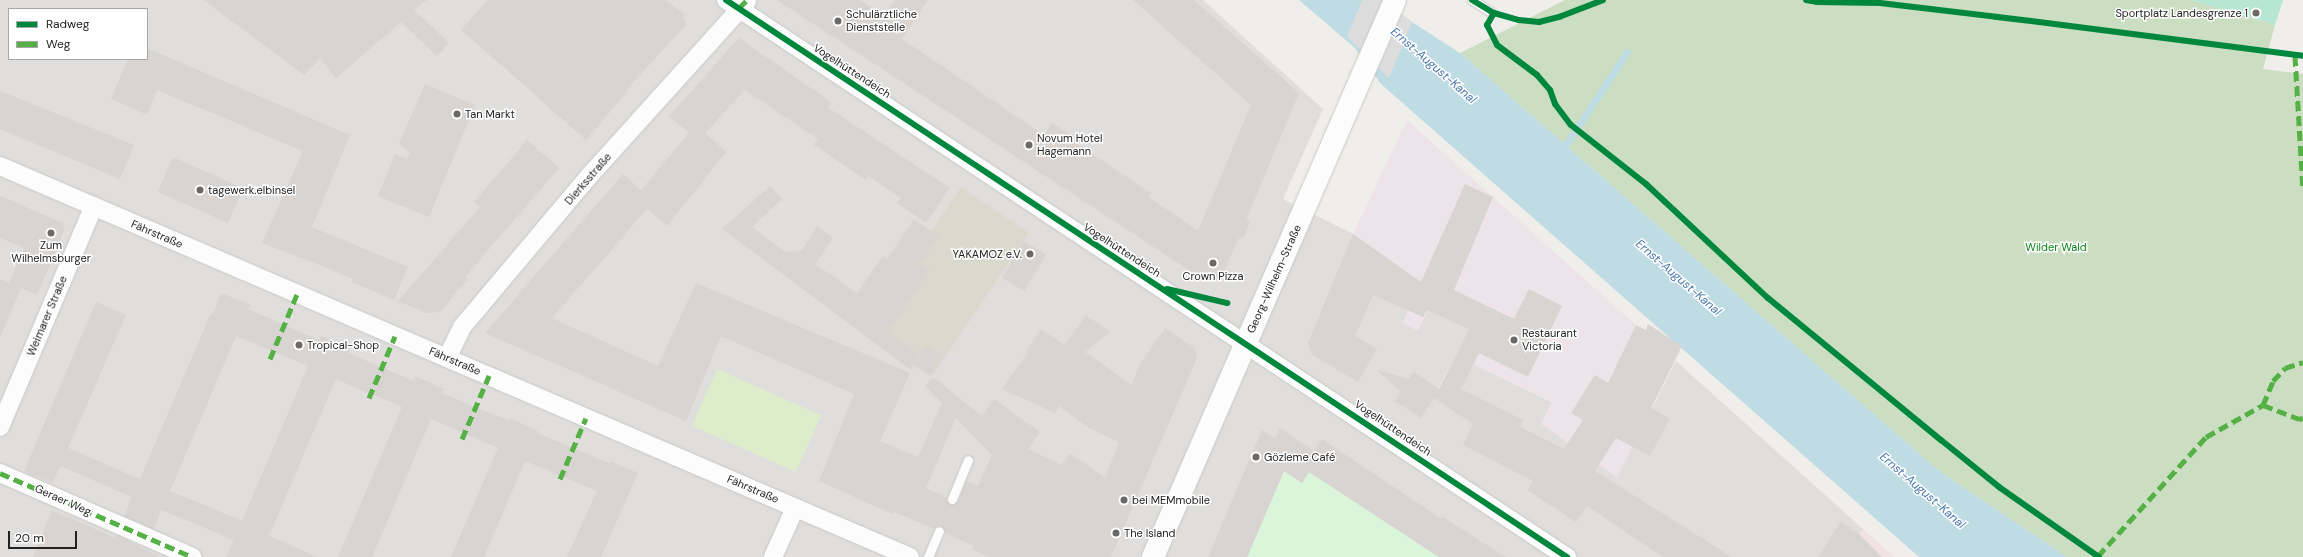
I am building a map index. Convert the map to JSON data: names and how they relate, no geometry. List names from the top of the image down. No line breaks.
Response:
{"streets":{"street":["Vogelhüttendeich","Dierksstraße","Fährstraße","Georg-Wilhelm-Straße","Weimarer Straße","Geraer Weg"]},"crossings":[["Vogelhüttendeich","Dierksstraße"],["Vogelhüttendeich","Georg-Wilhelm-Straße"],["Dierksstraße","Fährstraße"],["Fährstraße","Weimarer Straße"]],"water":["Ernst-August-Kanal"],"parks":["Wilder Wald"],"places":["Sportplatz Landesgrenze 1","Schulärztliche Dienststelle","Tan Markt","Novum Hotel Hagemann","tagewerk.elbinsel","Zum Wilhelmsburger","YAKAMOZ e.V.","Crown Pizza","Restaurant Victoria","Tropical-Shop","Gözleme Café","bei MEMmobile","The Island"],"legend":["Radweg","Weg"],"scale_bar":"20 m"}
